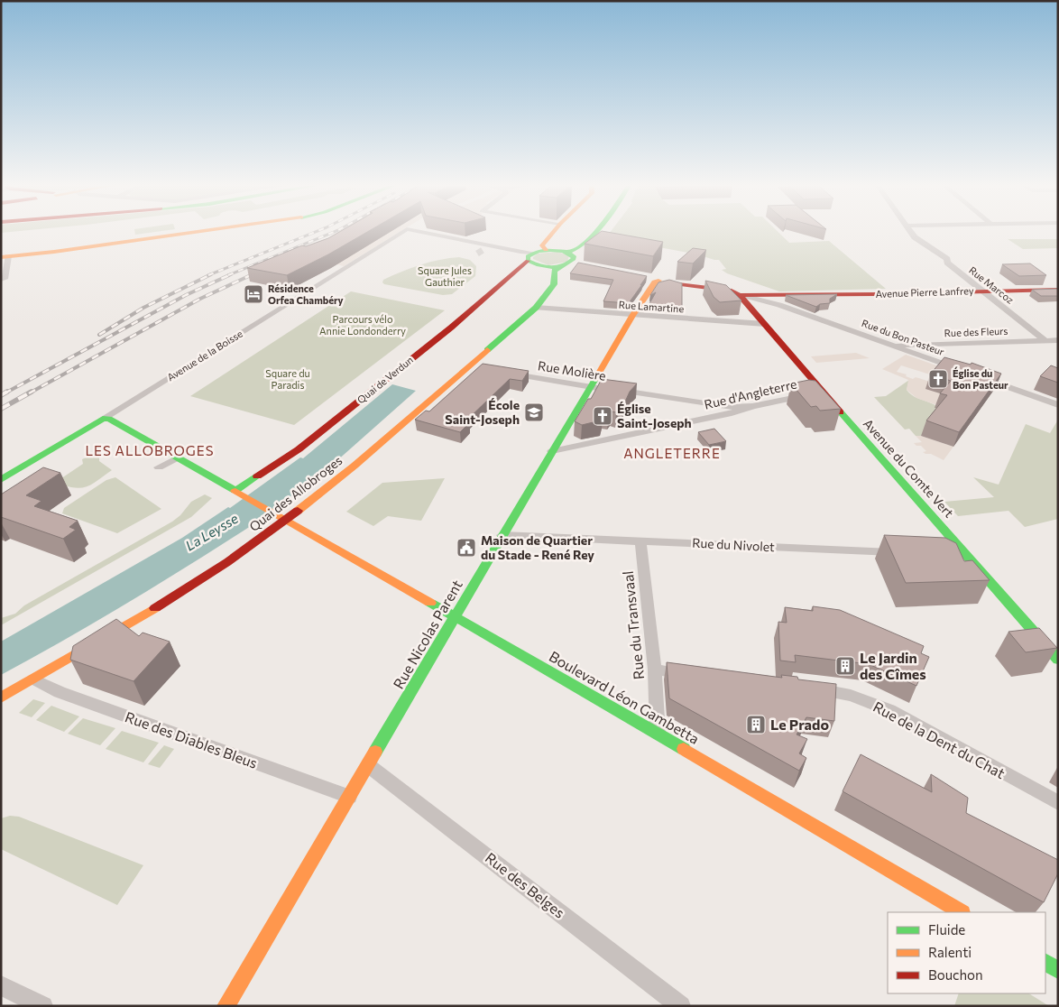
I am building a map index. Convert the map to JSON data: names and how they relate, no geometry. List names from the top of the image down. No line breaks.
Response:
{"streets":{"main road":["Avenue Pierre Lanfrey","Avenue de la Boisse","Quai de Verdun","Avenue du Comte Vert","Quai des Allobroges","Rue Nicolas Parent","Boulevard Léon Gambetta"],"street":["Rue Marcoz","Rue Lamartine","Rue des Fleurs","Rue du Bon Pasteur","Rue Molière","Rue d'Angleterre","Rue du Nivolet","Rue du Transvaal","Rue des Diables Bleus","Rue de la Dent du Chat","Rue des Belges"]},"crossings":[["Rue Marcoz","Avenue Pierre Lanfrey"],["Rue Marcoz","Rue des Fleurs"],["Avenue Pierre Lanfrey","Rue du Bon Pasteur"],["Avenue Pierre Lanfrey","Avenue du Comte Vert"],["Avenue Pierre Lanfrey","Rue Nicolas Parent"],["Rue Lamartine","Avenue du Comte Vert"],["Rue Lamartine","Quai des Allobroges"],["Rue Lamartine","Rue Nicolas Parent"],["Rue des Fleurs","Rue du Bon Pasteur"],["Rue du Bon Pasteur","Avenue du Comte Vert"],["Avenue de la Boisse","Quai de Verdun"],["Rue Molière","Rue d'Angleterre"],["Rue Molière","Rue Nicolas Parent"],["Quai de Verdun","Boulevard Léon Gambetta"],["Rue d'Angleterre","Avenue du Comte Vert"],["Rue d'Angleterre","Rue Nicolas Parent"],["Quai des Allobroges","Boulevard Léon Gambetta"],["Quai des Allobroges","Rue des Diables Bleus"],["Rue du Nivolet","Rue du Transvaal"],["Rue du Nivolet","Rue Nicolas Parent"],["Rue du Transvaal","Boulevard Léon Gambetta"],["Rue Nicolas Parent","Boulevard Léon Gambetta"],["Rue Nicolas Parent","Rue des Diables Bleus"],["Rue Nicolas Parent","Rue des Belges"]],"districts":["LES ALLOBROGES","ANGLETERRE"],"water":["La Leysse"],"parks":["Square Jules Gauthier","Parcours vélo Annie Londonderry","Square du Paradis"],"places":{"hotel":["Résidence Orfea Chambéry"],"church":["Église du Bon Pasteur","Église Saint-Joseph"],"school or university":["École Saint-Joseph"],"public building":["Maison de Quartier du Stade - René Rey"],"building":["Le Jardin des Cîmes","Le Prado"]},"legend":["Fluide","Ralenti","Bouchon"]}
